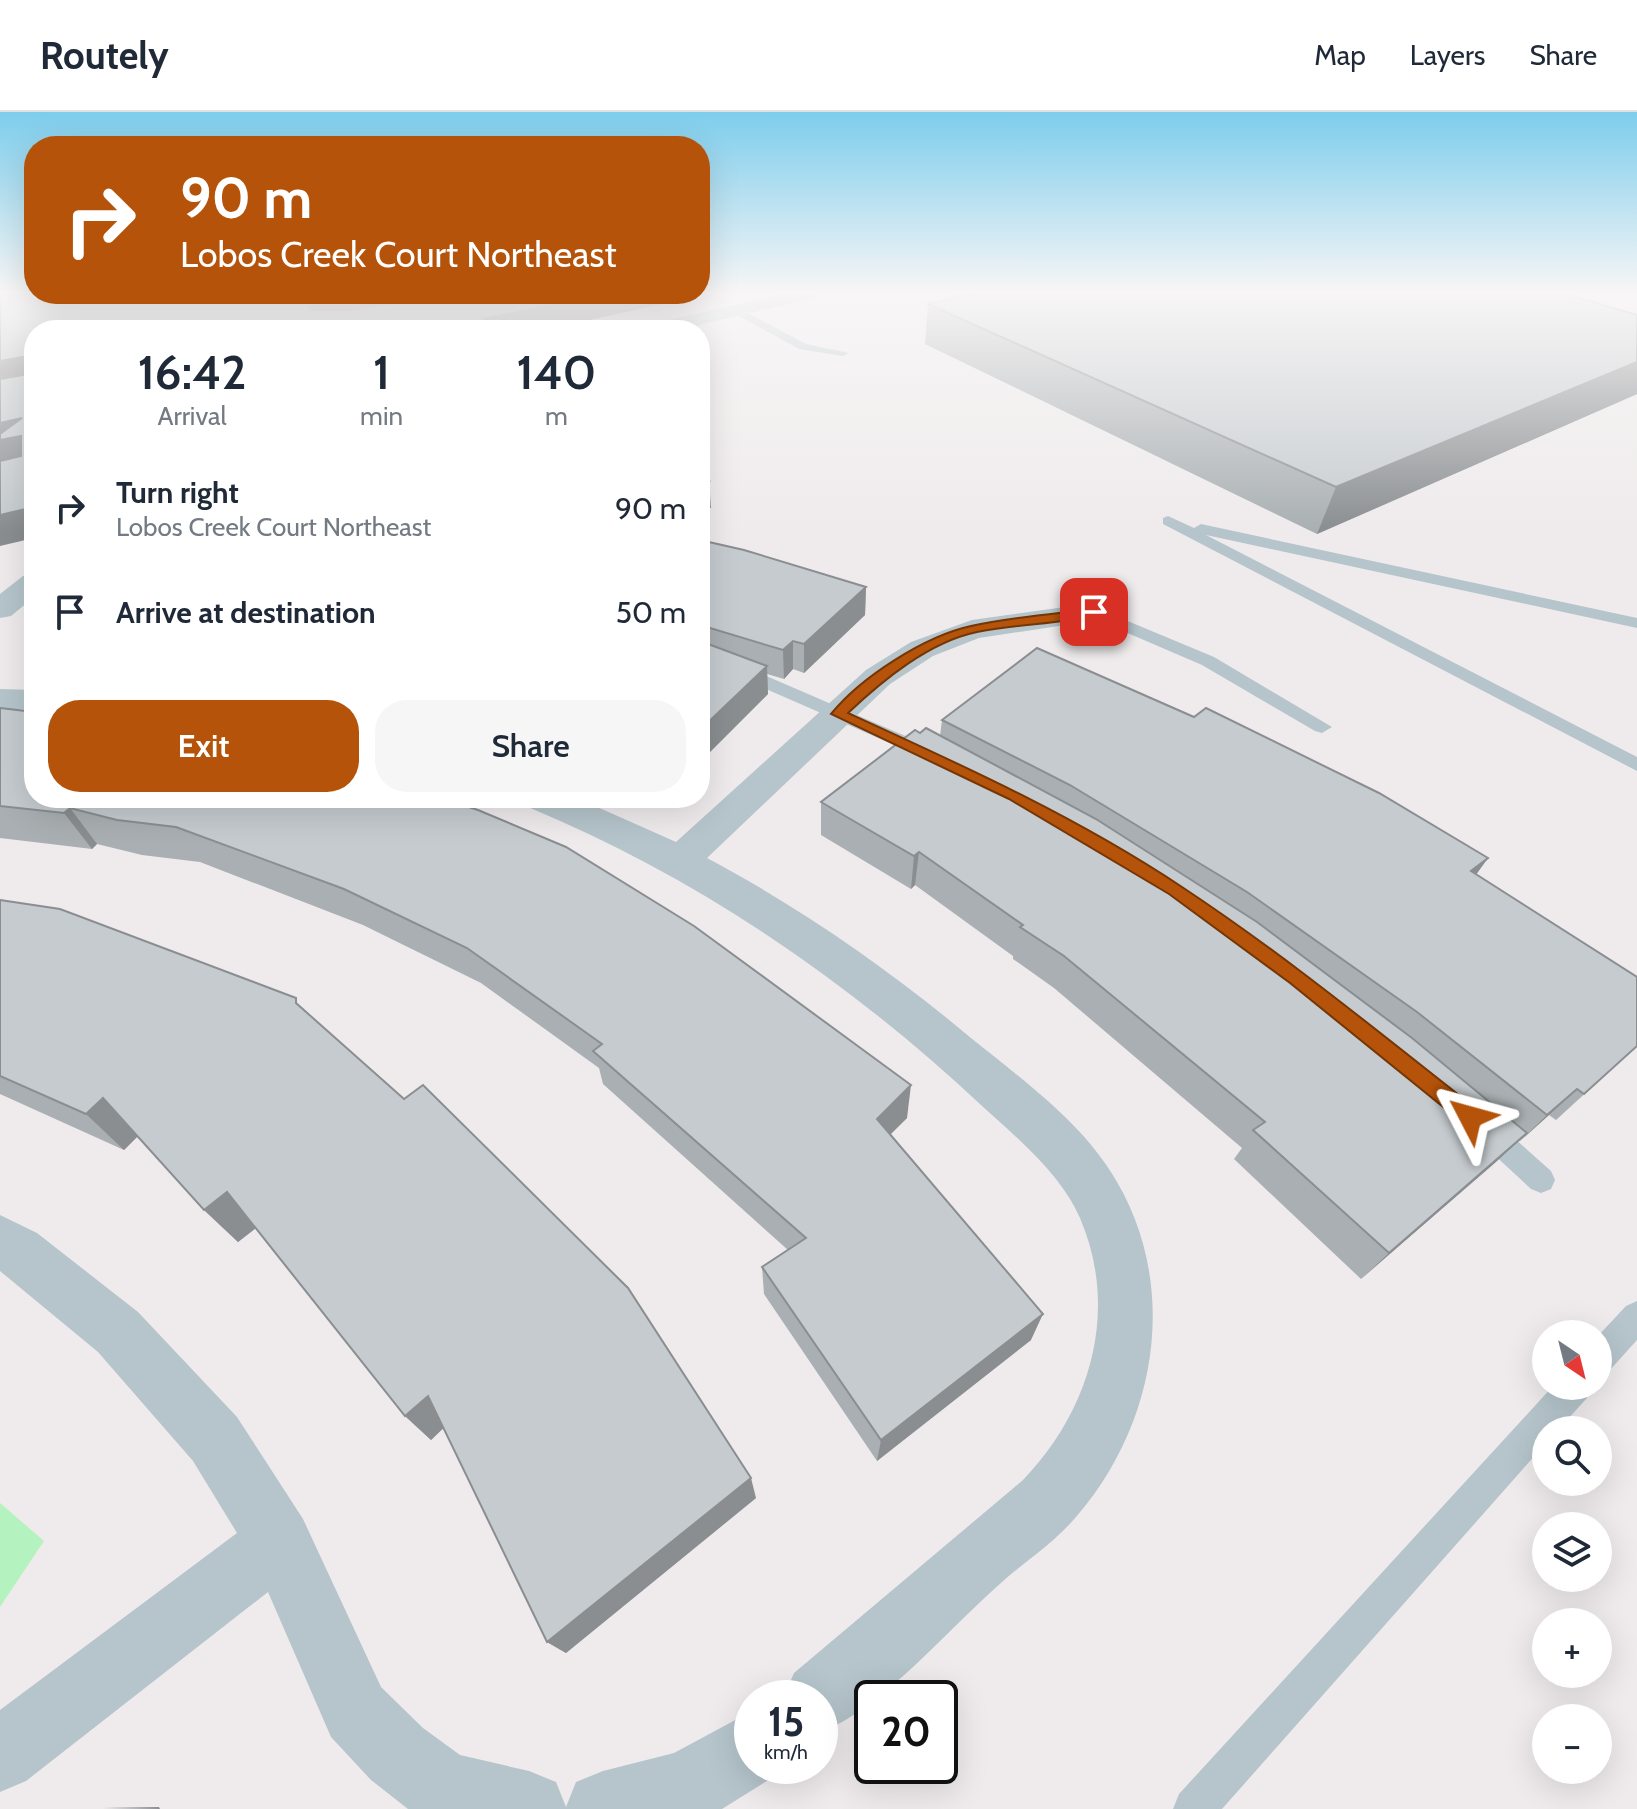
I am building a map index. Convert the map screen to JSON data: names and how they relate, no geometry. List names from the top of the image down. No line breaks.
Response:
{"north":"bottom right","page":{"header":"Routely","nav":["Map","Layers","Share"],"turn":["90 m","Lobos Creek Court Northeast"],"eta":["16:42","Arrival","1","min","140","m"],"list":[{"name":"Turn right","note":"Lobos Creek Court Northeast","value":"90 m"},{"name":"Arrive at destination","value":"50 m"}],"buttons":["Exit","Share"],"map_buttons":["+","−"],"speed":"15 km/h","limit":"20"}}
